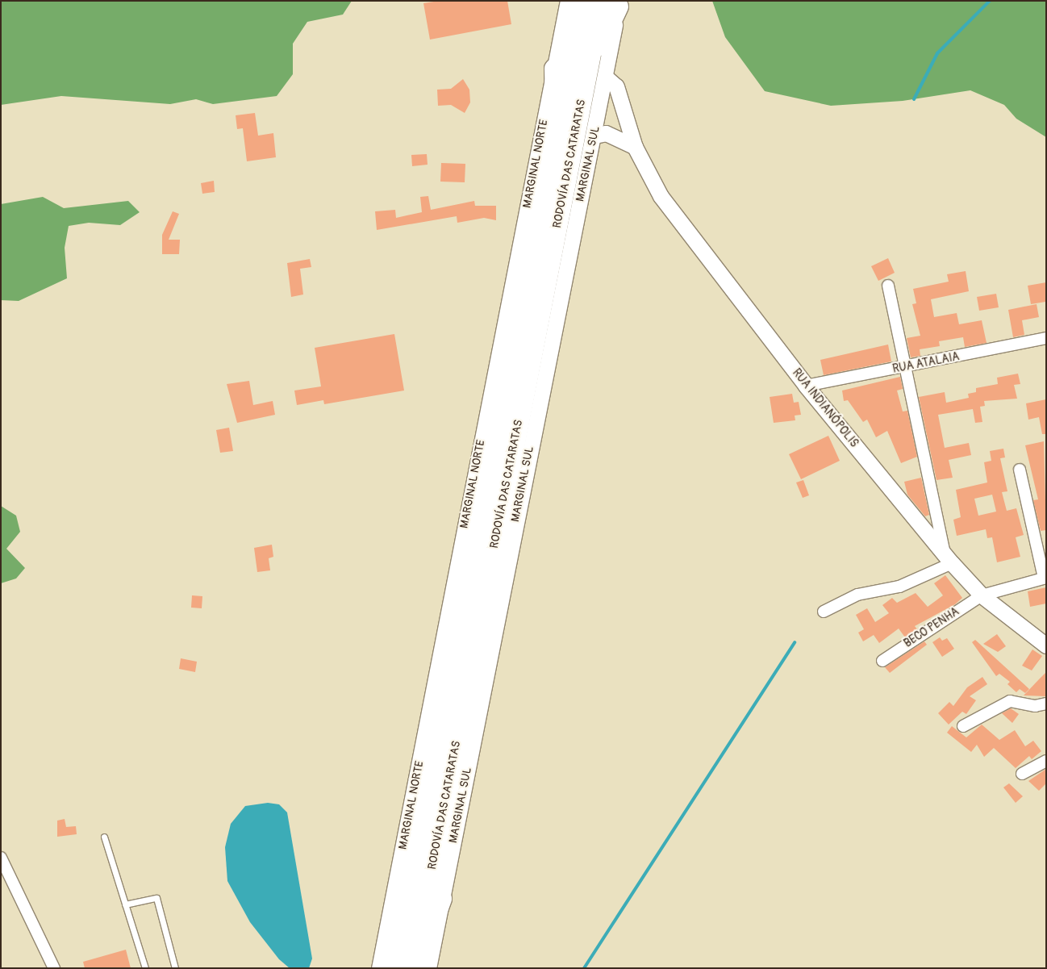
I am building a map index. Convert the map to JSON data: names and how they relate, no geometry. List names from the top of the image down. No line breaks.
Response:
{"streets":{"highway":["RODOVÍA DAS CATARATAS"],"street":["MARGINAL NORTE","MARGINAL SUL","RUA ATALAIA","RUA INDIANÓPOLIS","BECO PENHA"]},"crossings":[["RODOVÍA DAS CATARATAS","MARGINAL SUL"],["RODOVÍA DAS CATARATAS","RUA INDIANÓPOLIS"],["MARGINAL SUL","RUA INDIANÓPOLIS"],["RUA ATALAIA","RUA INDIANÓPOLIS"],["RUA INDIANÓPOLIS","BECO PENHA"]]}
